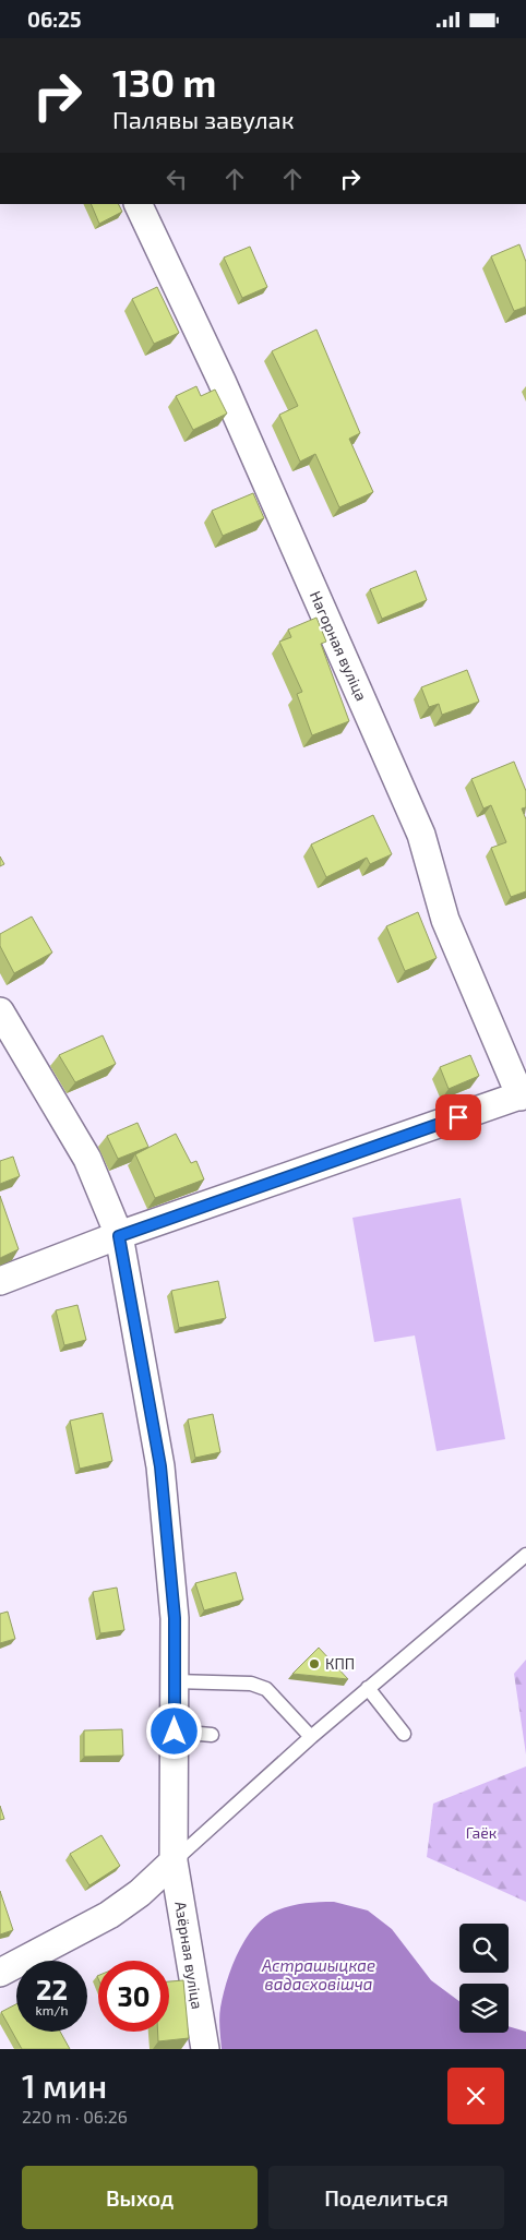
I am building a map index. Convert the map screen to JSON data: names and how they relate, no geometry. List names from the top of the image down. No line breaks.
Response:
{"streets":{"street":["Нагорная вуліца","Азёрная вуліца"]},"water":["Астрашыцкае вадасховішча"],"parks":["Гаёк"],"places":["КПП"],"page":{"status":"06:25","turn":["130 m","Палявы завулак"],"speed":"22 km/h","limit":"30","heading":["1 мин","220 m · 06:26"],"buttons":["Выход","Поделиться"]}}
